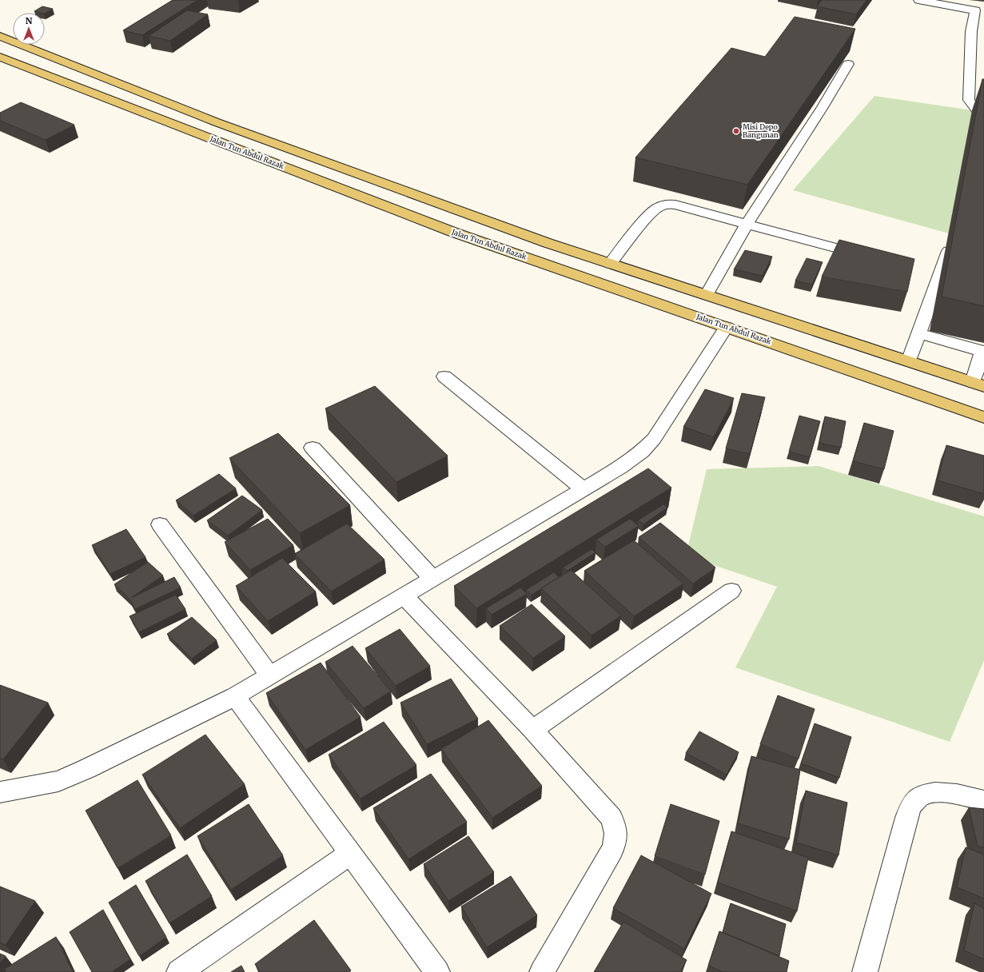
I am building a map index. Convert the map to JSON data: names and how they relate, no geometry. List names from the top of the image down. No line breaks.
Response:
{"streets":{"main road":["Jalan Tun Abdul Razak"]},"places":["Misi Depo Bangunan"],"north":"top"}
